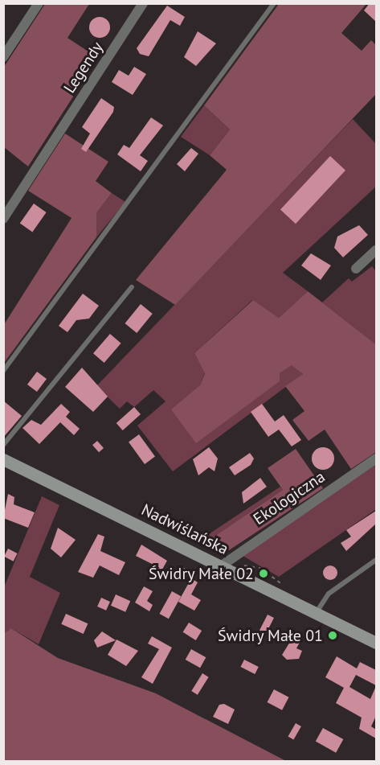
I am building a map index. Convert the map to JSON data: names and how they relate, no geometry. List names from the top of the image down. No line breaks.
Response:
{"streets":{"main road":["Nadwiślańska"],"street":["Legendy","Ekologiczna"]},"crossings":[["Ekologiczna","Nadwiślańska"]],"places":["Świdry Małe 02","Świdry Małe 01"]}
